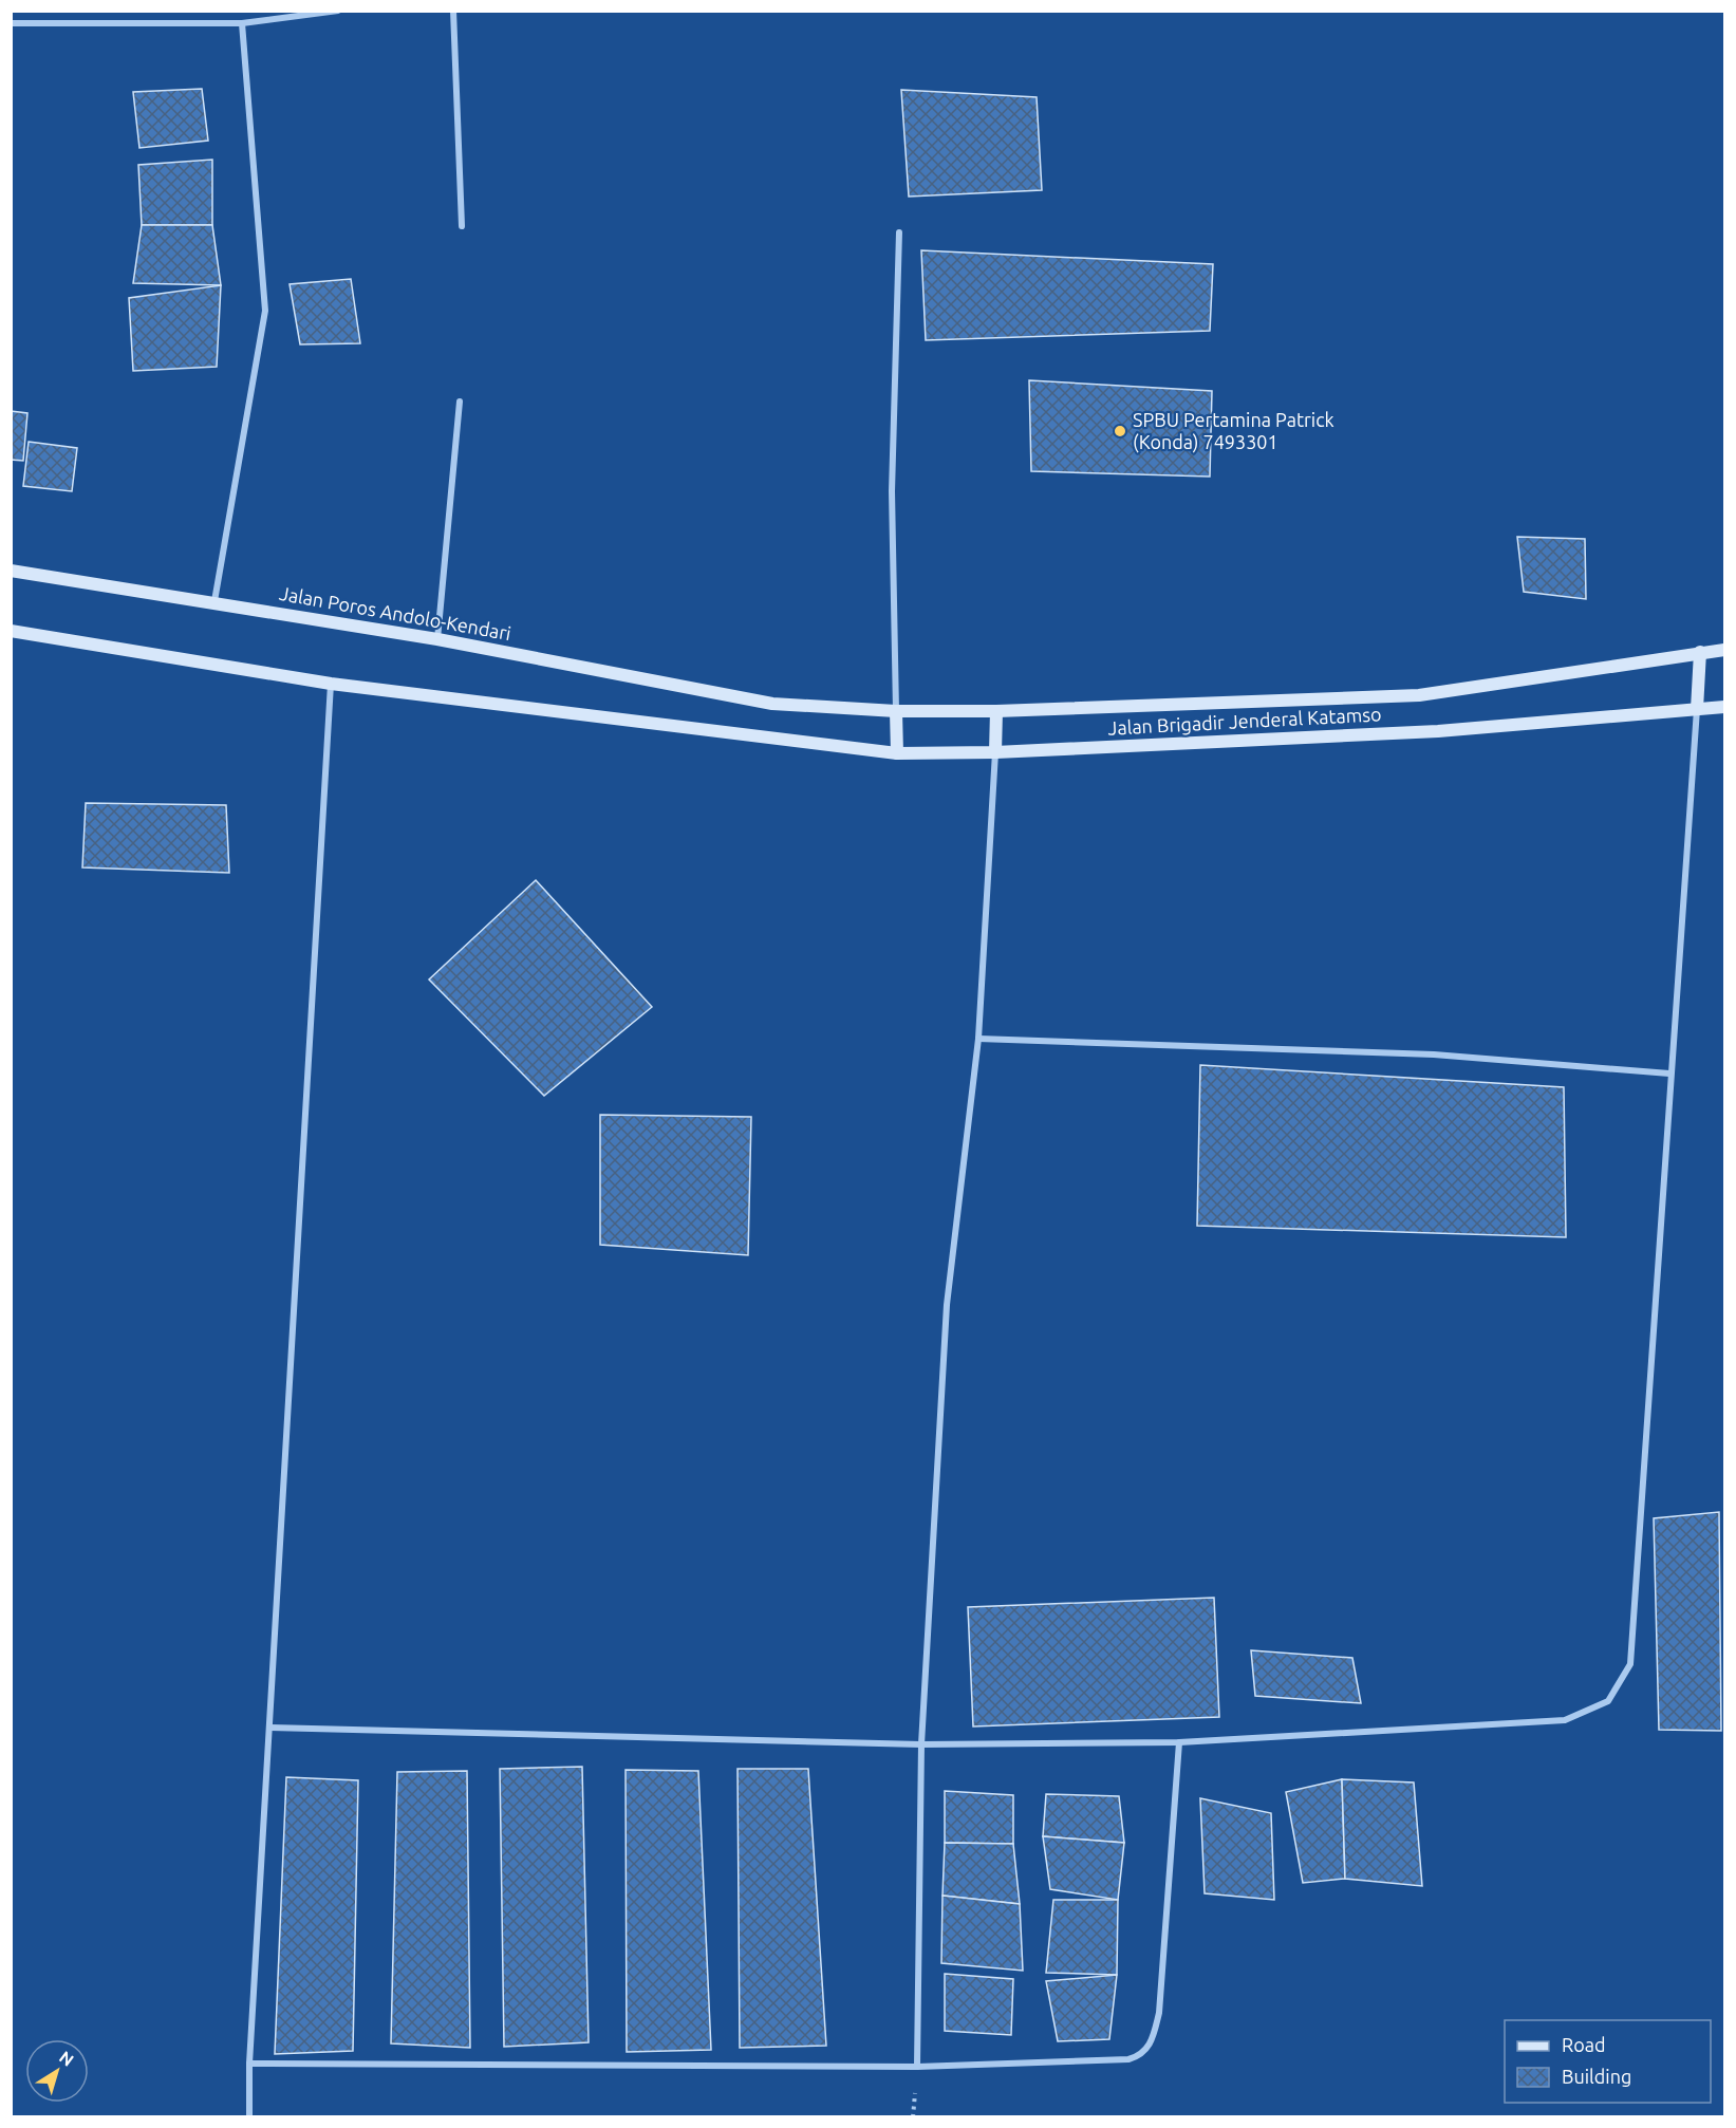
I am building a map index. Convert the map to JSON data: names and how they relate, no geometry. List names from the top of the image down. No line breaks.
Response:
{"streets":{"main road":["Jalan Poros Andolo-Kendari","Jalan Brigadir Jenderal Katamso"]},"crossings":[["Jalan Poros Andolo-Kendari","Jalan Brigadir Jenderal Katamso"]],"places":["SPBU Pertamina Patrick (Konda) 7493301"],"legend":["Road","Building"],"north":"top right"}
